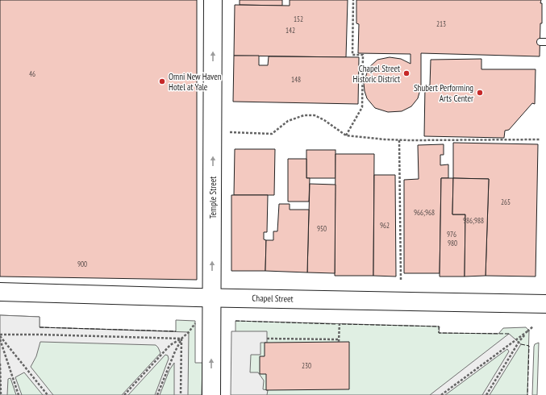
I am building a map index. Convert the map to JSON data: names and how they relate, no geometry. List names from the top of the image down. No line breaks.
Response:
{"streets":{"main road":["Temple Street","Chapel Street"]},"crossings":[["Temple Street","Chapel Street"]],"one_way":["Temple Street"],"places":["Chapel Street Historic District","Omni New Haven Hotel at Yale","Shubert Performing Arts Center"],"house_numbers":["152","213","142","46","148","265","966;968","986;988","962","950","976","980","900","230"]}
